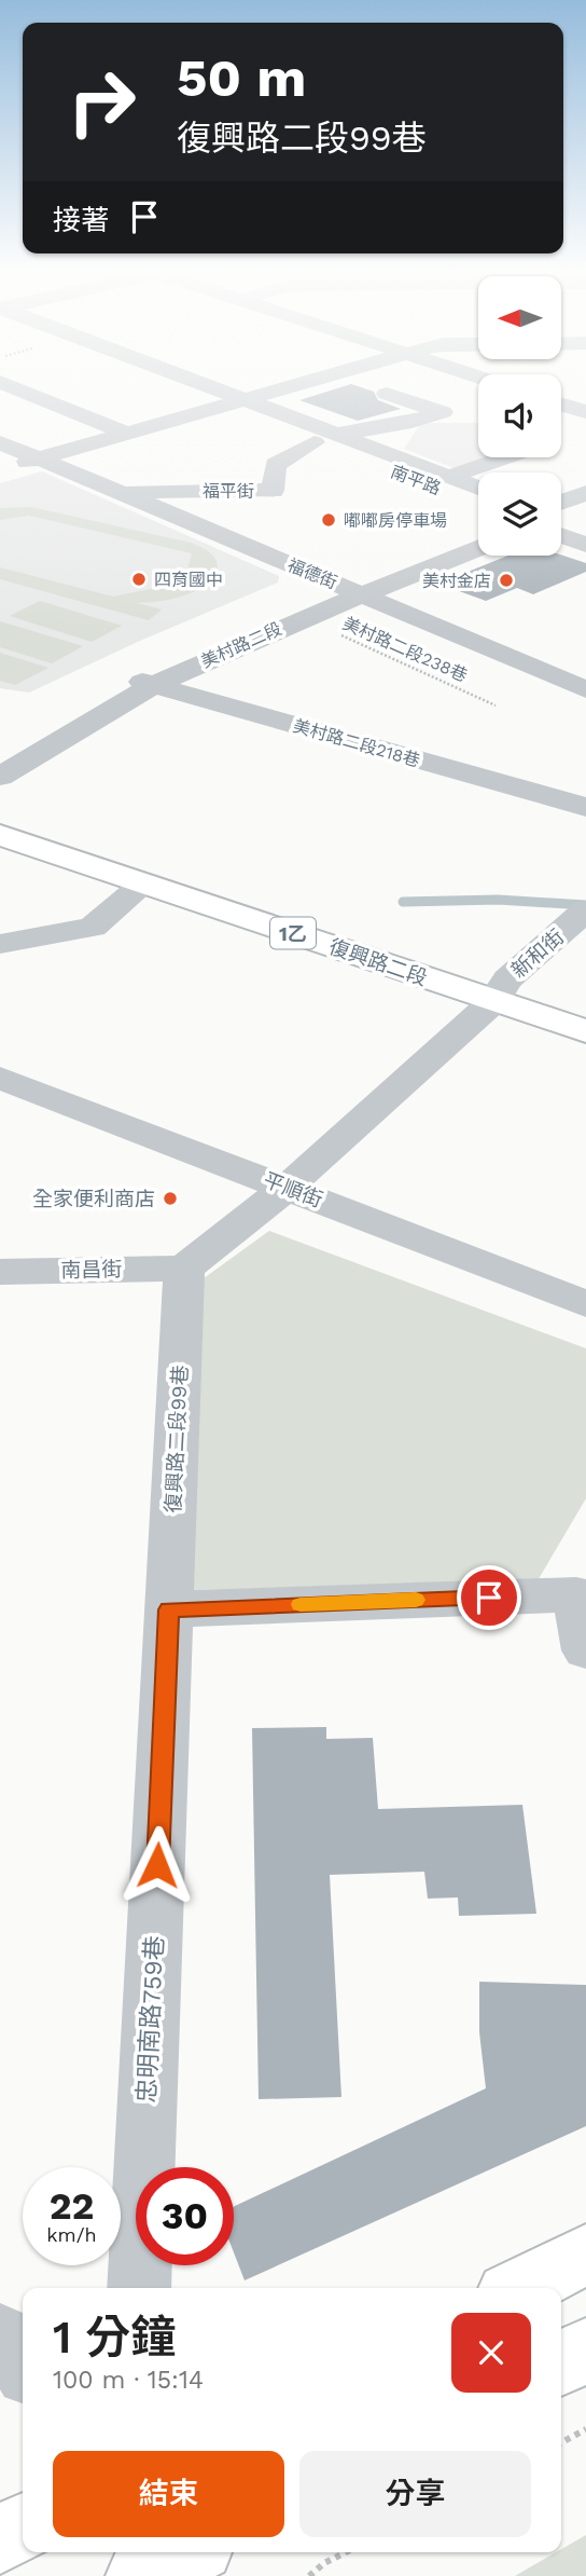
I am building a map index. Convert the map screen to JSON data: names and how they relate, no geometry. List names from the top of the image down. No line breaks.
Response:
{"streets":{"main road":["1乙","復興路二段"],"street":["南平路","福平街","福德街","美村路二段","美村路二段218巷","新和街","平順街","南昌街","復興路二段99巷","忠明南路759巷"],"path":["美村路二段238巷"]},"crossings":[["南平路","福平街"],["福平街","福德街"],["福德街","美村路二段"],["美村路二段","美村路二段238巷"],["美村路二段","美村路二段218巷"],["新和街","復興路二段"],["南昌街","復興路二段99巷"],["復興路二段99巷","忠明南路759巷"]],"places":["嘟嘟房停車場","四育國中","美村金店","全家便利商店"],"north":"left","page":{"turn":["50 m","復興路二段99巷"],"then":"接著","speed":"22 km/h","limit":"30","heading":["1 分鐘","100 m · 15:14"],"buttons":["結束","分享"]}}
